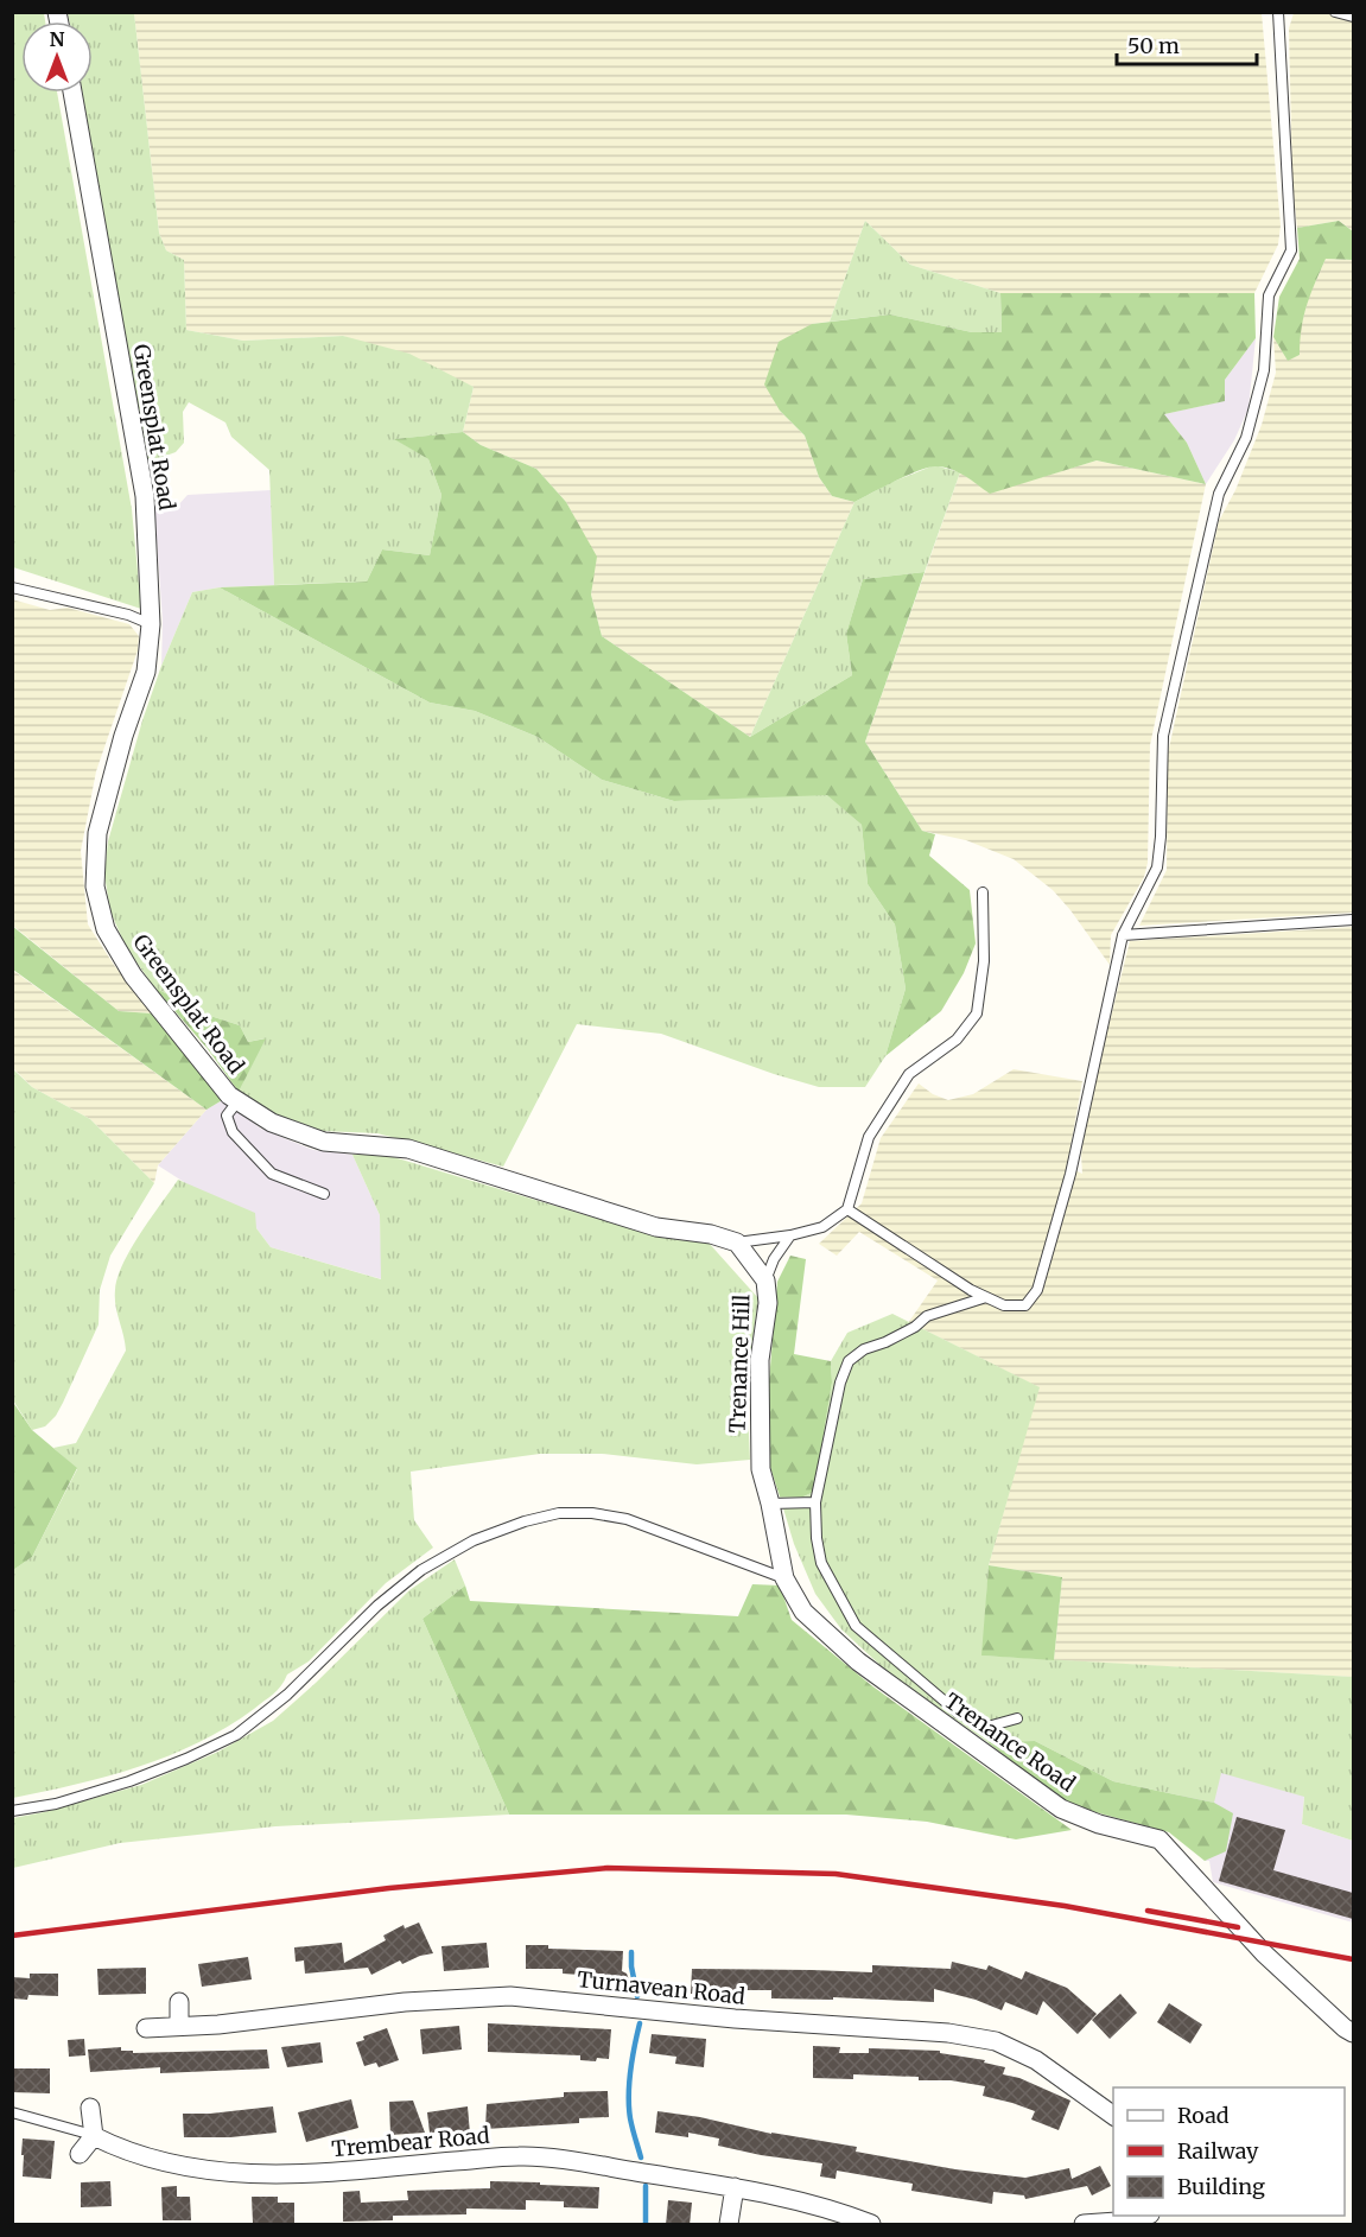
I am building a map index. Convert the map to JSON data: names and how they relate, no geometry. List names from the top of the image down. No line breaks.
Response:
{"streets":{"street":["Greensplat Road","Trenance Hill","Trenance Road","Turnavean Road","Trembear Road"]},"crossings":[["Trenance Hill","Trenance Road"]],"legend":["Road","Railway","Building"],"scale_bar":"50 m","north":"top"}
